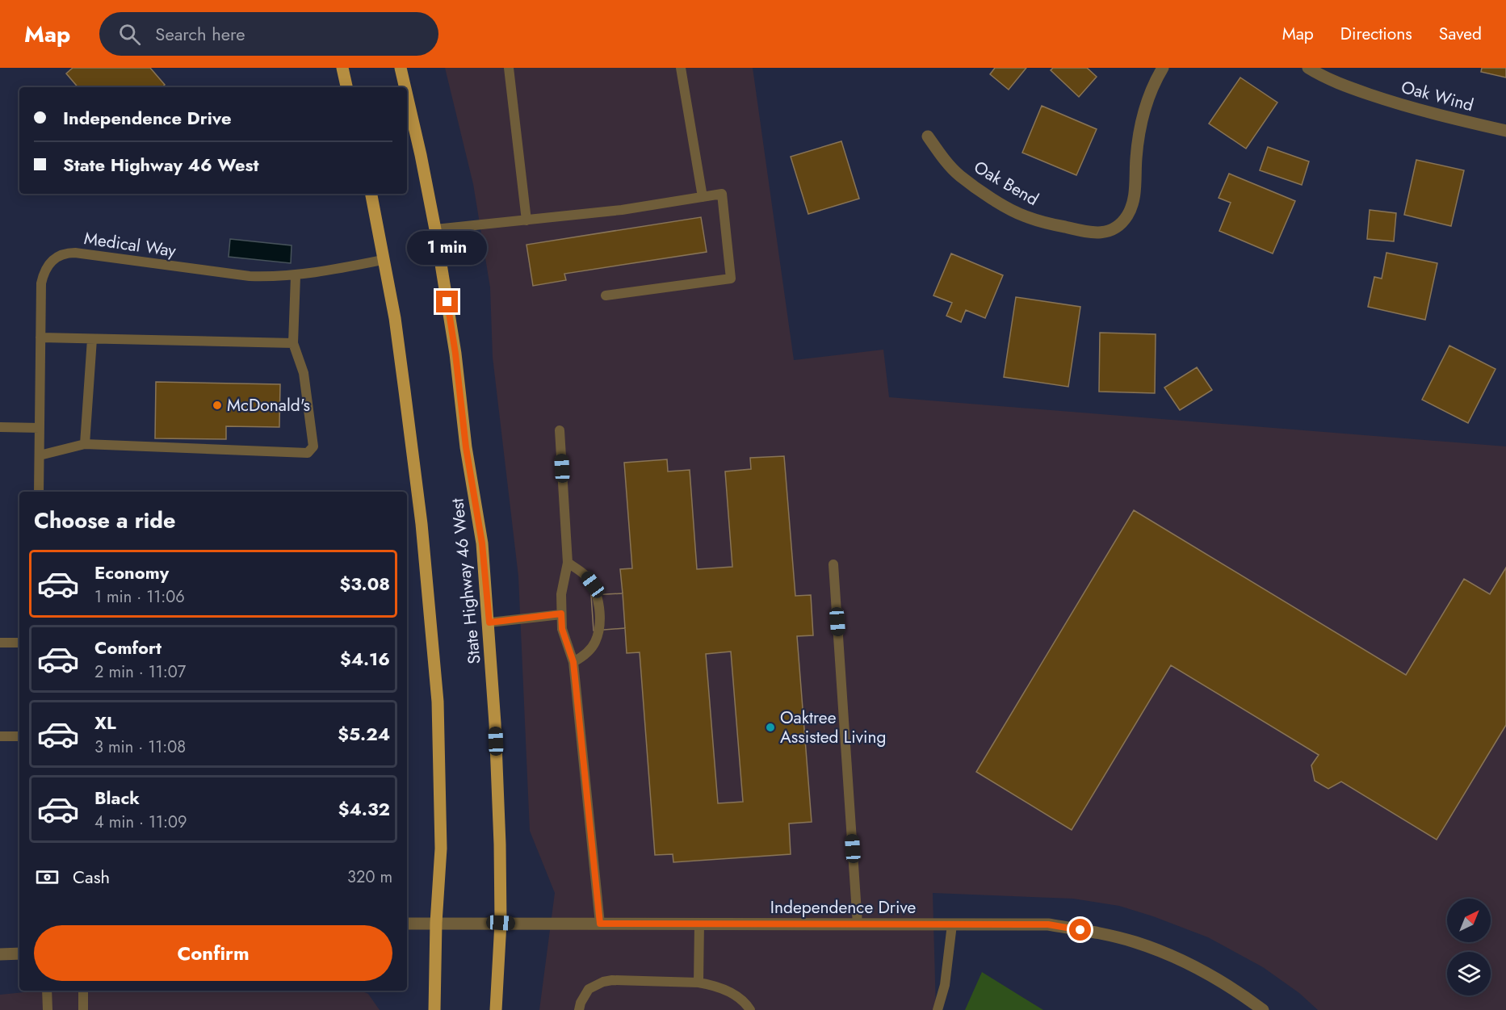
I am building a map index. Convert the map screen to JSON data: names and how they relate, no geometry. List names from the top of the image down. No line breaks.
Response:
{"streets":{"main road":["State Highway 46 West"],"street":["Oak Wind","Oak Bend","Independence Drive"],"lane":["Medical Way"]},"crossings":[["State Highway 46 West","Independence Drive"]],"places":["McDonald's","Oaktree Assisted Living"],"north":"top right","page":{"header":"Map","search":"Search here","nav":["Map","Directions","Saved"],"banner":["Independence Drive","State Highway 46 West"],"bubble":"1 min","heading":"Choose a ride","list":[{"name":"Economy","note":"1 min · 11:06","value":"$3.08"},{"name":"Comfort","note":"2 min · 11:07","value":"$4.16"},{"name":"XL","note":"3 min · 11:08","value":"$5.24"},{"name":"Black","note":"4 min · 11:09","value":"$4.32"}],"pay":["Cash","320 m"],"buttons":"Confirm"}}
